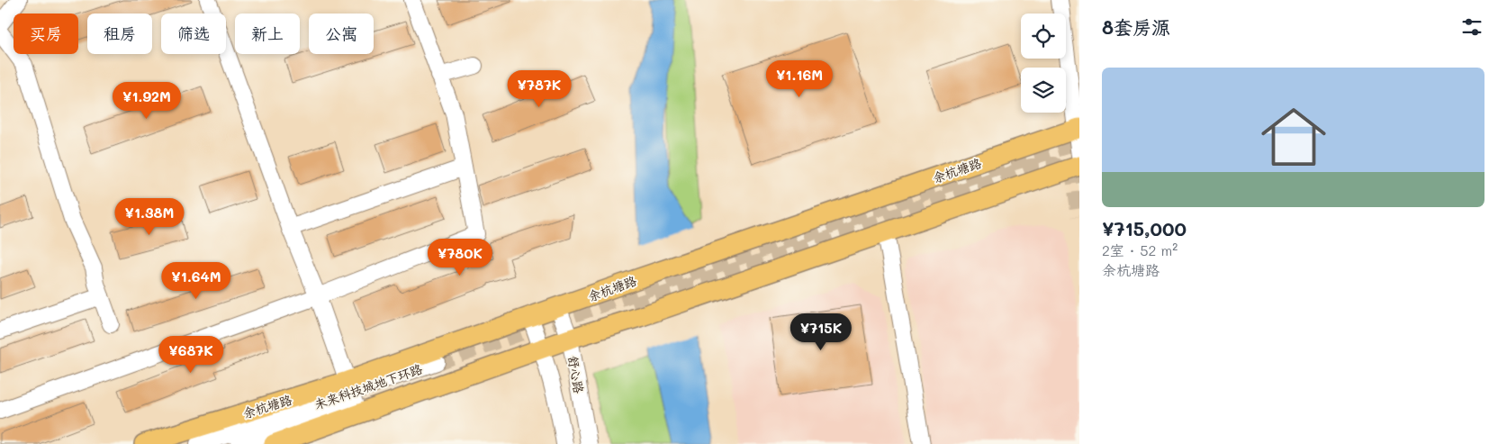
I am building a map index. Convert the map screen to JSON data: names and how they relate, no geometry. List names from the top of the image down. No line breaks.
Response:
{"streets":{"main road":["余杭塘路"],"street":["舒心路","未来科技城地下环路"]},"crossings":[["余杭塘路","舒心路"]],"page":{"heading":"8套房源","chip":["买房","租房","筛选","新上","公寓"],"list":[{"name":"¥715,000","note":"2室 · 52 m² · 余杭塘路"}],"price":["¥1.16M","¥787K","¥1.92M","¥1.38M","¥780K","¥1.64M","¥715K","¥687K"]}}
